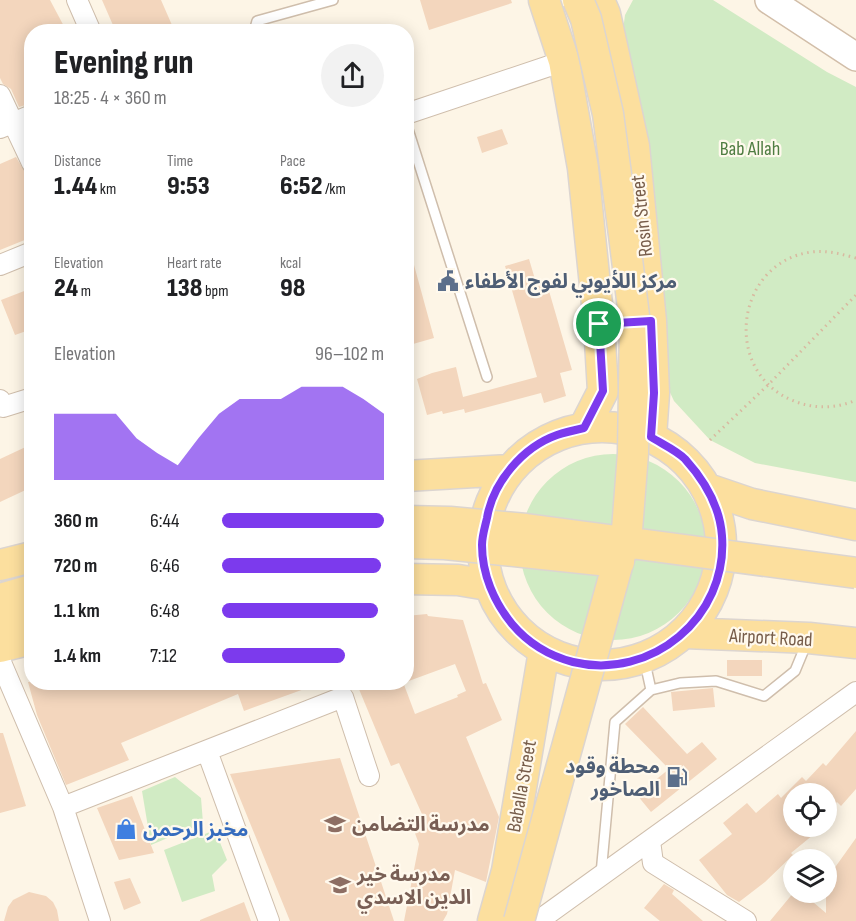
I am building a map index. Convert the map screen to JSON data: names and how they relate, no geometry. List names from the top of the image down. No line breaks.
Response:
{"streets":{"main road":["Rosin Street","Airport Road","Baballa Street"]},"parks":["Bab Allah"],"places":{"public building":["مركز اللأيوبي لفوج الأطفاء"],"fuel station":["محطة وقود الصاخور"],"school or university":["مدرسة التضامن","مدرسة خير الدين الاسدي"],"shop":["مخبز الرحمن"]},"page":{"heading":["Evening run","18:25 · 4 × 360 m"],"stats":[["Distance","1.44 km"],["Time","9:53"],["Pace","6:52 /km"],["Elevation","24 m"],["Heart rate","138 bpm"],["kcal","98"]],"chart":["Elevation","96–102 m"],"list":[{"name":"360 m","note":"6:44"},{"name":"720 m","note":"6:46"},{"name":"1.1 km","note":"6:48"},{"name":"1.4 km","note":"7:12"}]}}
